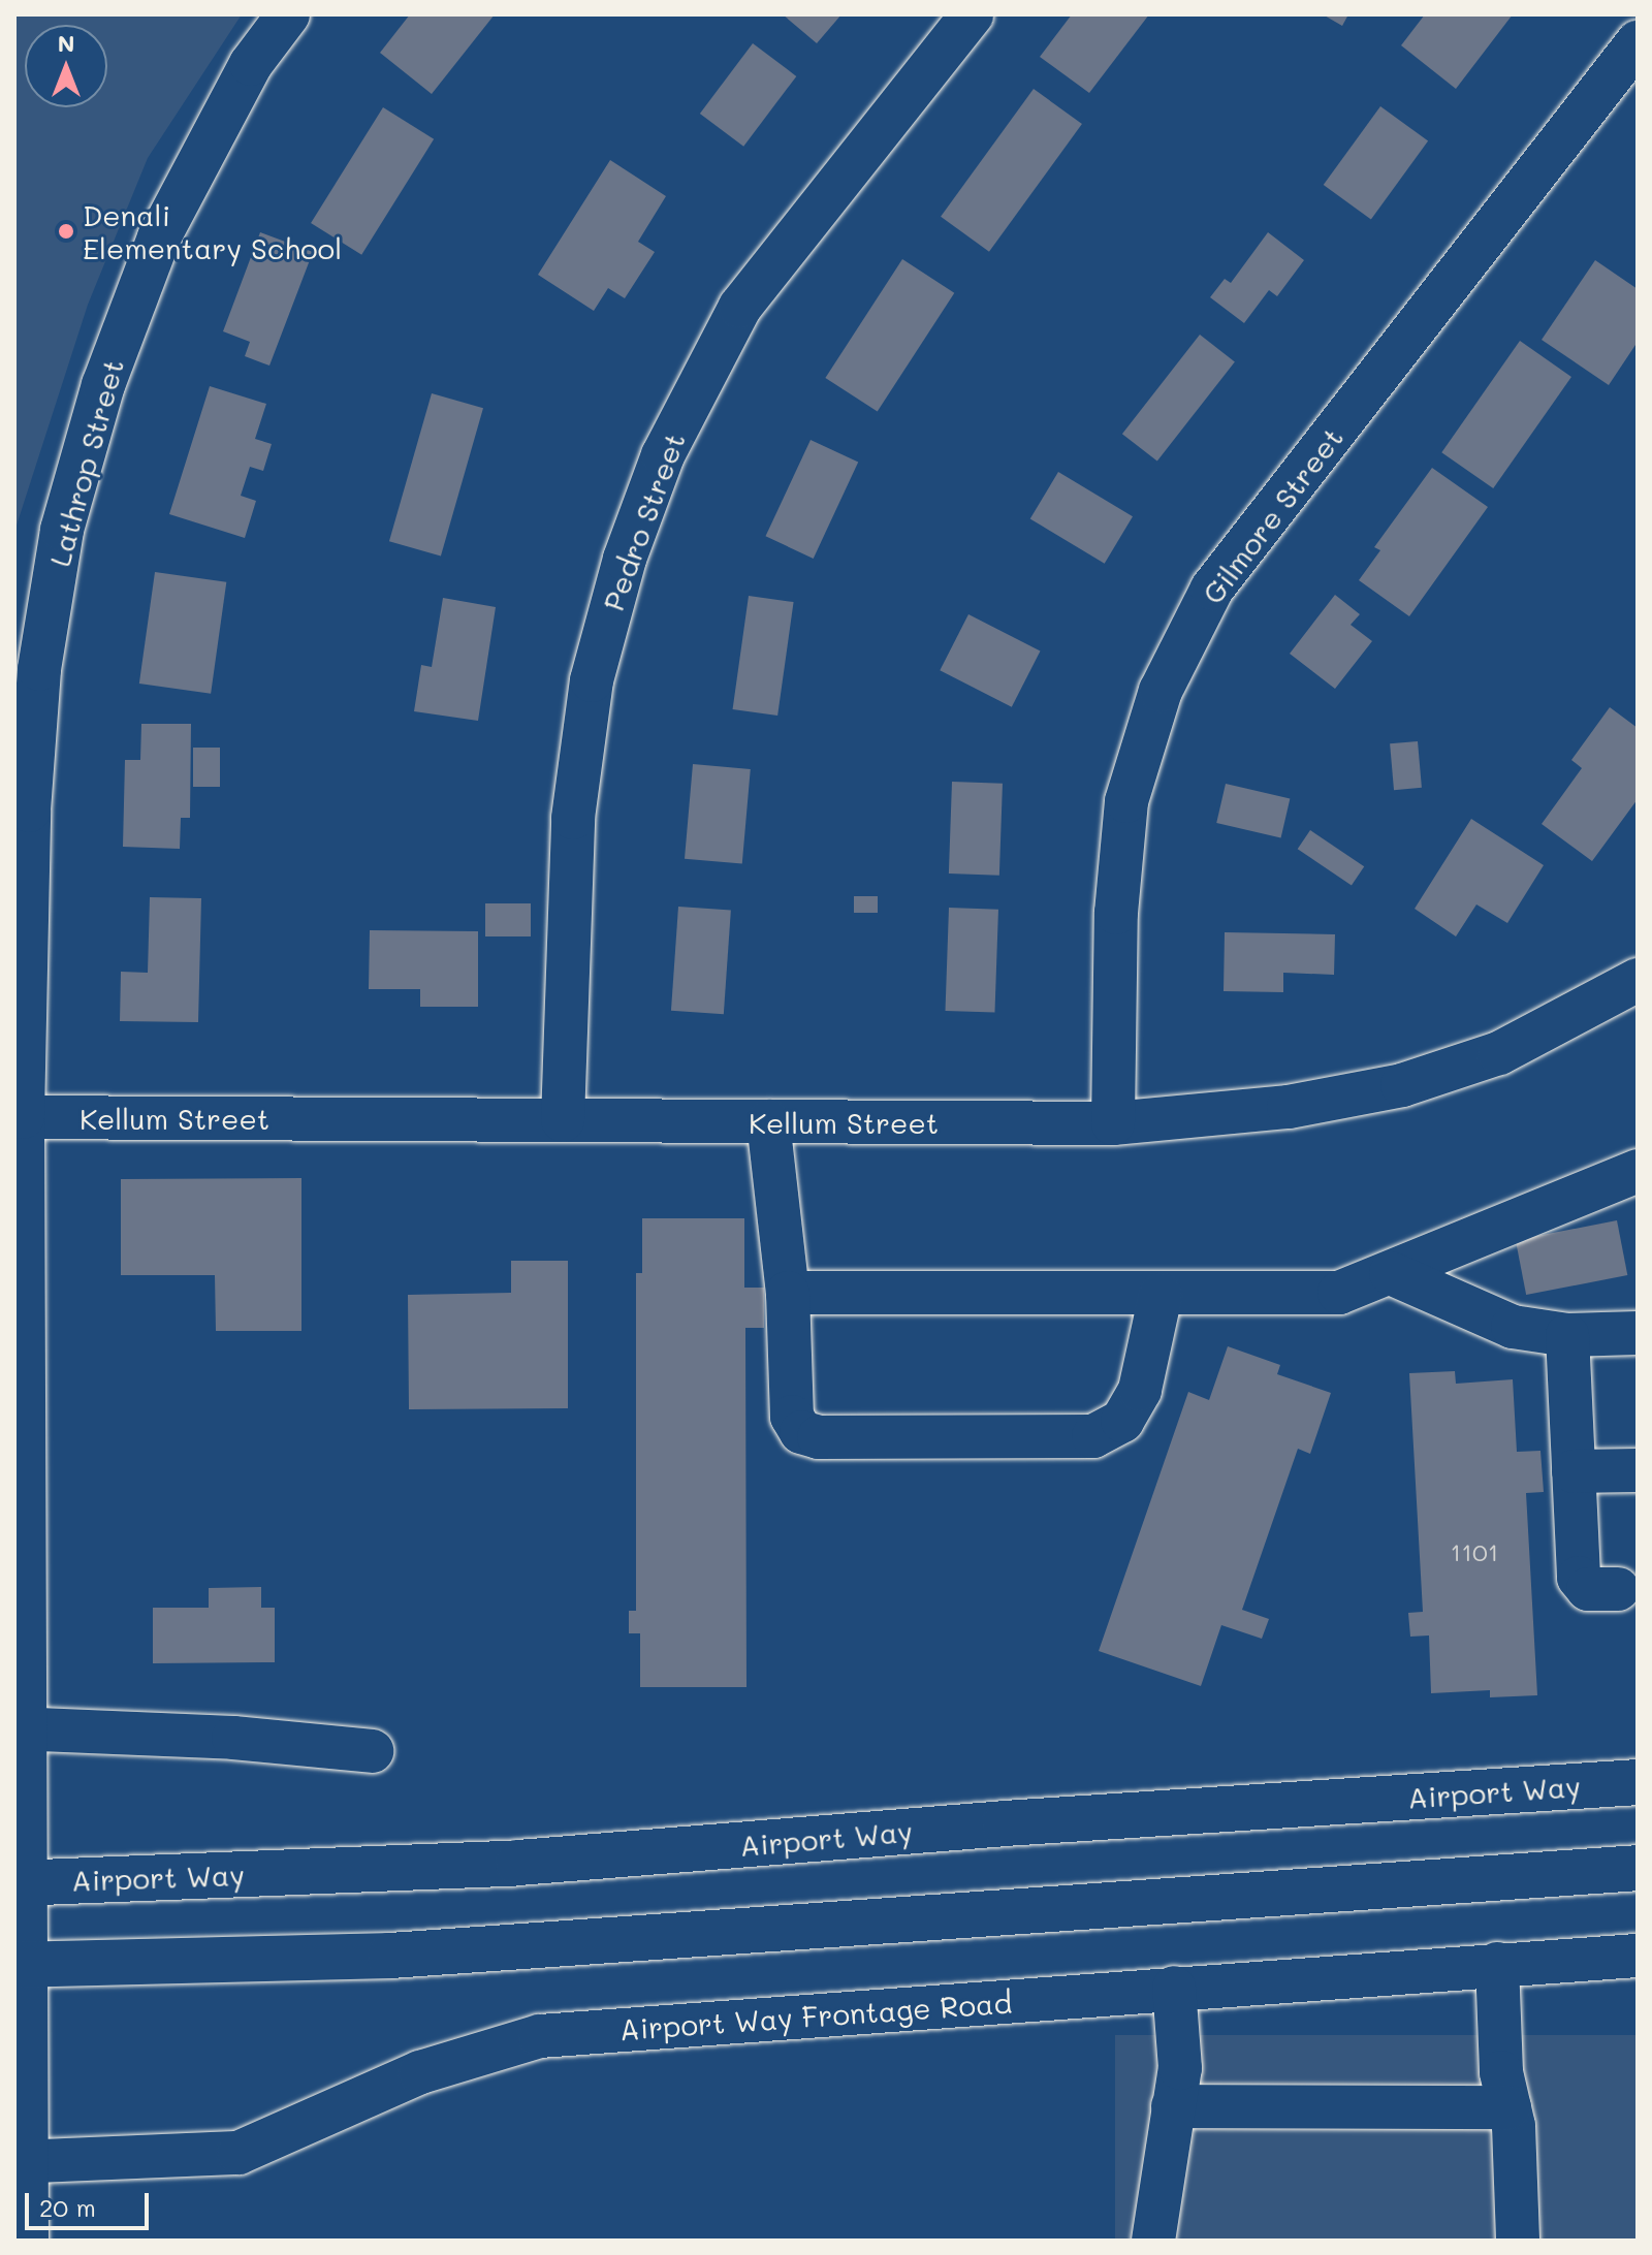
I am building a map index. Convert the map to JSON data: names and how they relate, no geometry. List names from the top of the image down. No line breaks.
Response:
{"streets":{"main road":["Airport Way"],"street":["Lathrop Street","Gilmore Street","Pedro Street","Kellum Street","Airport Way Frontage Road"]},"crossings":[["Lathrop Street","Kellum Street"],["Lathrop Street","Airport Way"],["Lathrop Street","Airport Way Frontage Road"],["Gilmore Street","Kellum Street"],["Pedro Street","Kellum Street"]],"places":["Denali Elementary School"],"house_numbers":["1101"],"scale_bar":"20 m","north":"top"}
